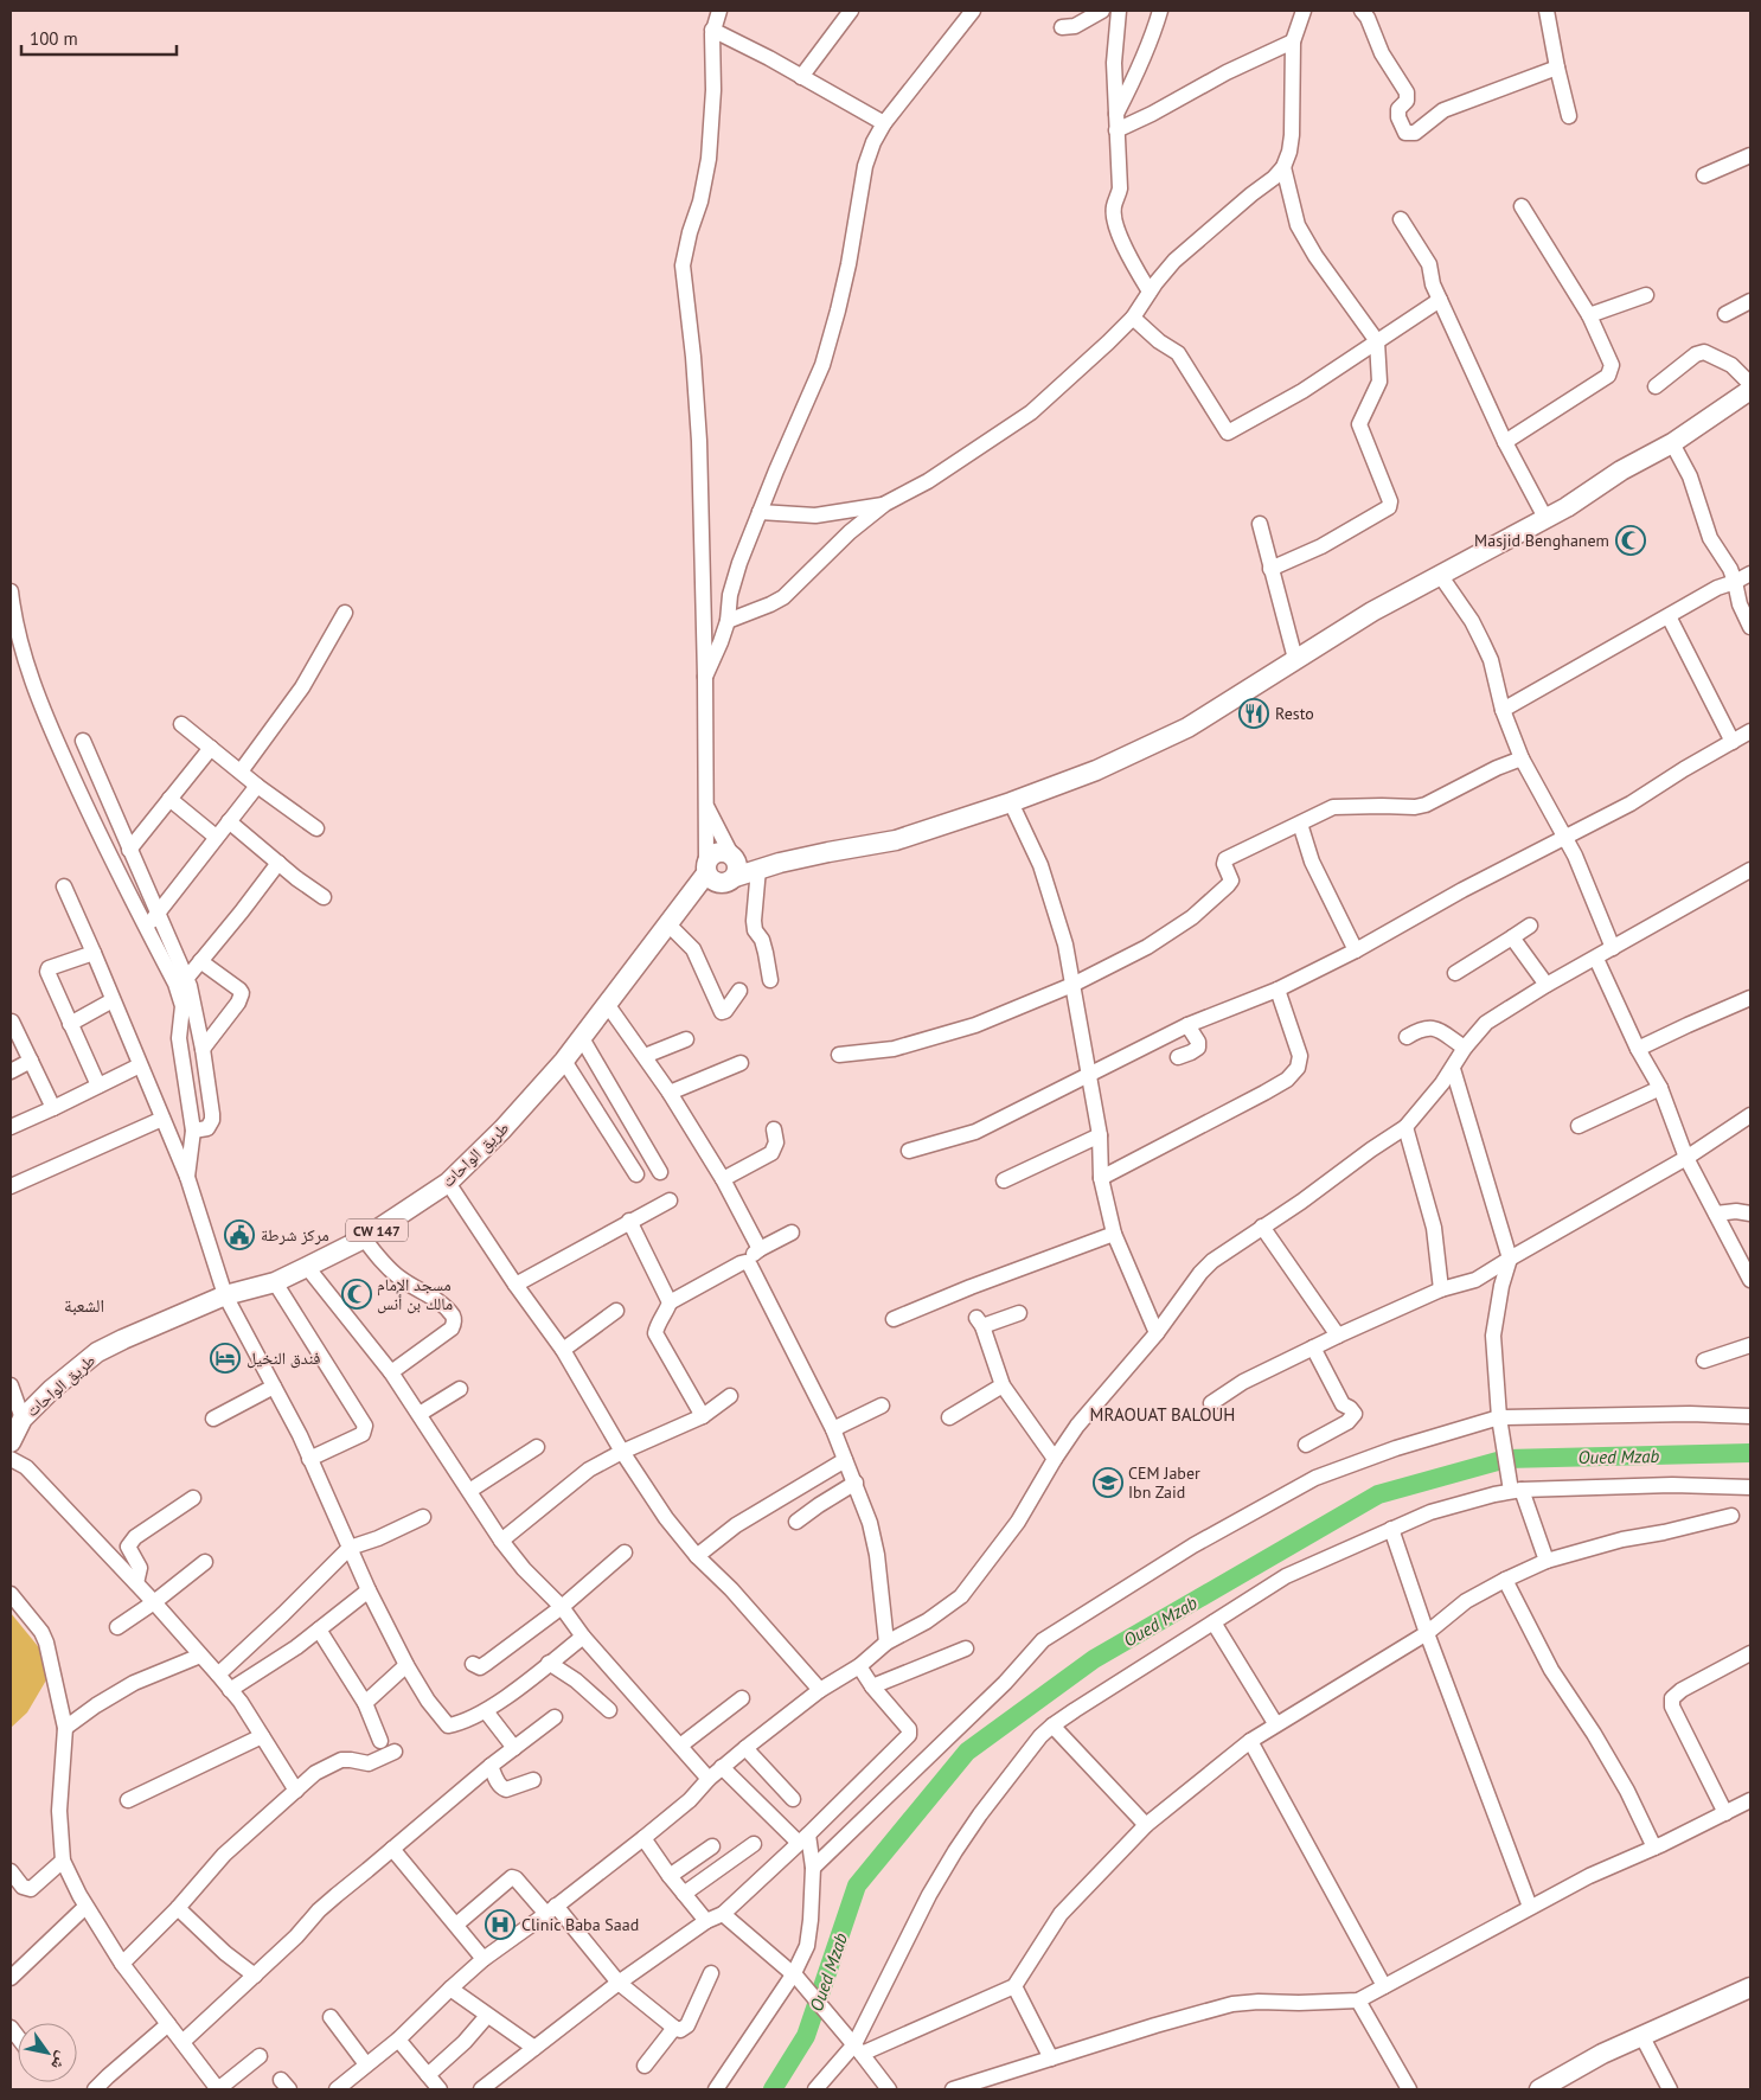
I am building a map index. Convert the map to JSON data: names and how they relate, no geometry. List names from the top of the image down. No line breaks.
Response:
{"streets":{"main road":["طريق الواحات","CW 147"]},"crossings":[["طريق الواحات","CW 147"]],"districts":["الشعبة","MRAOUAT BALOUH"],"water":["Oued Mzab"],"places":{"mosque":["Masjid Benghanem","مسجد الإمام مالك بن أنس"],"restaurant":["Resto"],"public building":["مركز شرطة"],"hotel":["فندق النخيل"],"school or university":["CEM Jaber Ibn Zaid"],"hospital":["Clinic Baba Saad"]},"scale_bar":"100 m","north":"bottom right"}
